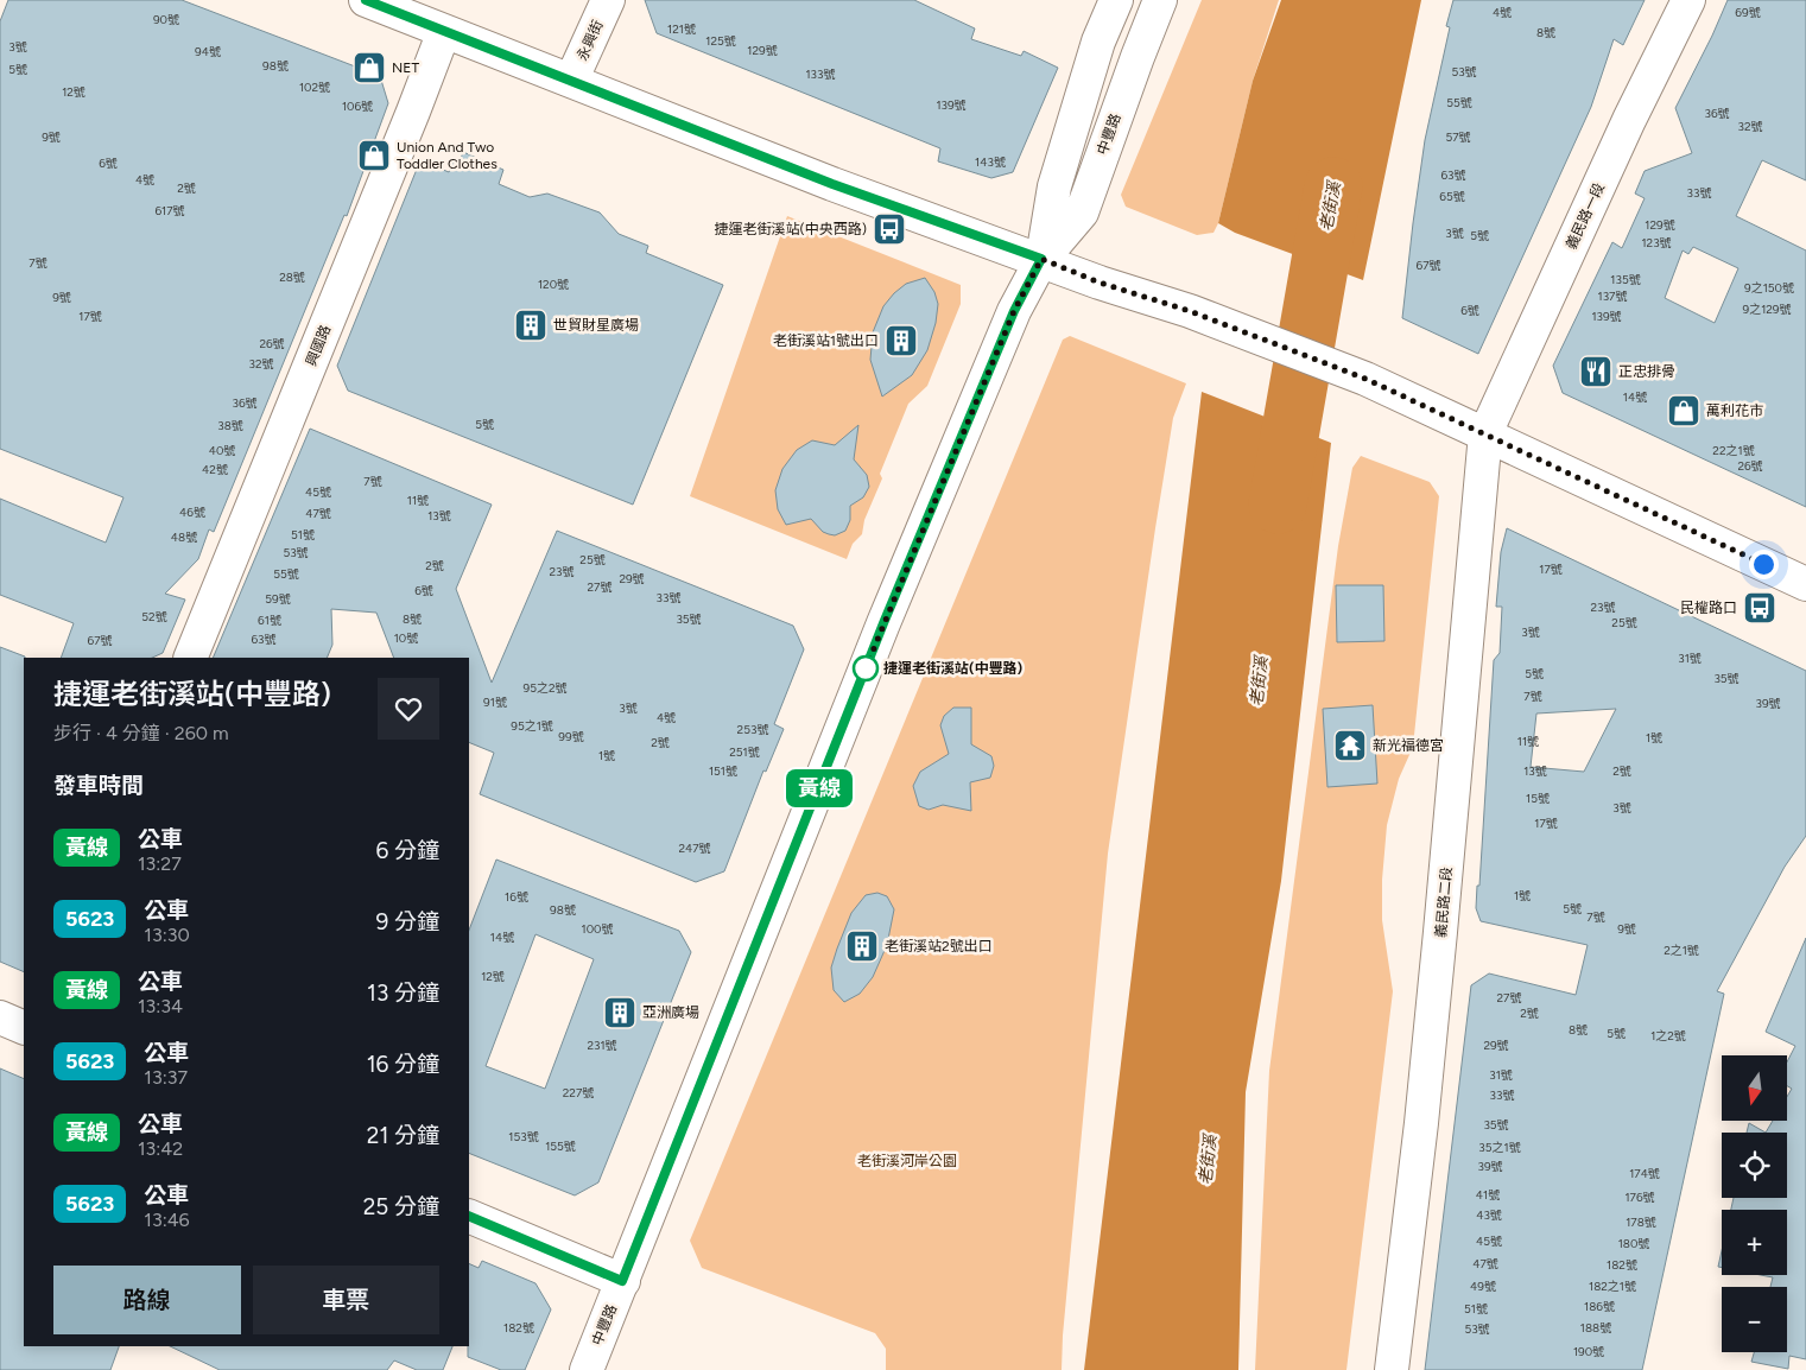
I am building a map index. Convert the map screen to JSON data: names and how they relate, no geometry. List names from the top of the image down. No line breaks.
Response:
{"streets":{"street":["永興街","中豐路","義民路一段","興國路","義民路二段"]},"crossings":[["義民路一段","義民路二段"]],"water":["老街溪"],"parks":["老街溪河岸公園"],"places":{"shop":["NET","Union And Two Toddler Clothes","萬利花市"],"bus stop":["捷運老街溪站(中央西路)","民權路口"],"building":["世貿財星廣場","老街溪站1號出口","老街溪站2號出口","亞洲廣場"],"restaurant":["正忠排骨"],"other":["捷運老街溪站(中豐路)"],"temple":["新光福德宮"]},"lines":["bus line 黃線"],"house_numbers":["4號","69號","90號","121號","8號","125號","3號","129號","94號","98號","5號","53號","133號","102號","12號","55號","139號","106號","36號","32號","9號","57號","143號","6號","63號","4號","2號","33號","65號","617號","129號","3號","5號","123號","7號","67號","28號","135號","120號","9之150號","137號","9號","9之129號","6號","17號","139號","26號","32號","14號","36號","5號","38號","40號","22之1號","26號","42號","7號","45號","11號","46號","47號","13號","51號","48號","53號","25號","2號","17號","23號","55號","29號","27號","6號","33號","59號","23號","52號","8號","35號","61號","25號","3號","10號","63號","67號","31號","5號","35號","95之2號","7號","91號","39號","3號","4號","95之1號","253號","99號","1號","11號","2號","251號","1號","151號","13號","2號","15號","3號","17號","247號","1號","16號","5號","98號","7號","100號","9號","14號","2之1號","12號","27號","2號","8號","5號","1之2號","231號","29號","31號","227號","33號","35號","153號","155號","35之1號","39號","174號","41號","176號","43號","178號","45號","180號","47號","182號","49號","182之1號","186號","51號","182號","188號","53號","190號"],"north":"bottom","page":{"on_map":"黃線","heading":[["捷運老街溪站(中豐路)","步行 · 4 分鐘 · 260 m"],"發車時間"],"list":[{"mark":"黃線","name":"公車","note":"13:27","value":"6 分鐘"},{"mark":"5623","name":"公車","note":"13:30","value":"9 分鐘"},{"mark":"黃線","name":"公車","note":"13:34","value":"13 分鐘"},{"mark":"5623","name":"公車","note":"13:37","value":"16 分鐘"},{"mark":"黃線","name":"公車","note":"13:42","value":"21 分鐘"},{"mark":"5623","name":"公車","note":"13:46","value":"25 分鐘"}],"map_buttons":["+","−"],"buttons":["路線","車票"]}}
